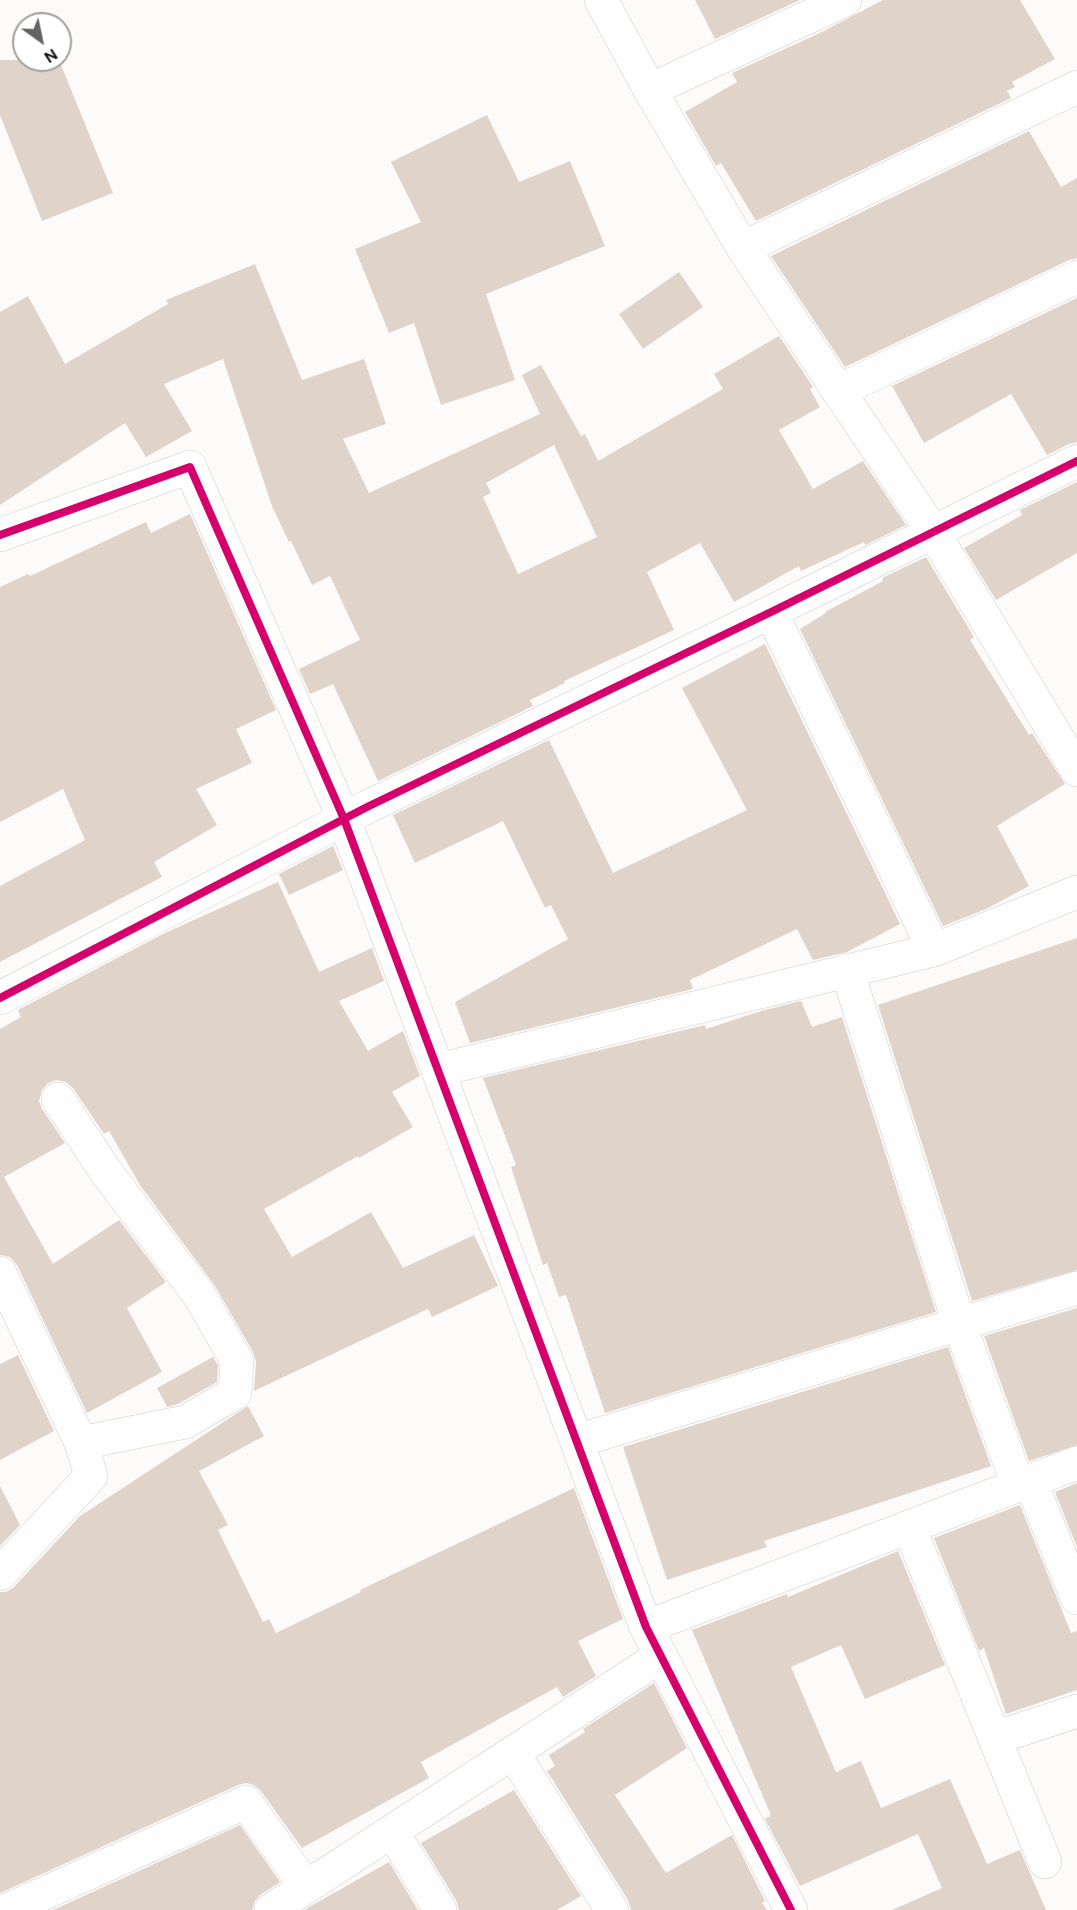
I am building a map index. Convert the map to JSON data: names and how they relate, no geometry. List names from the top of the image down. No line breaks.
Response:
{"north":"bottom right"}
